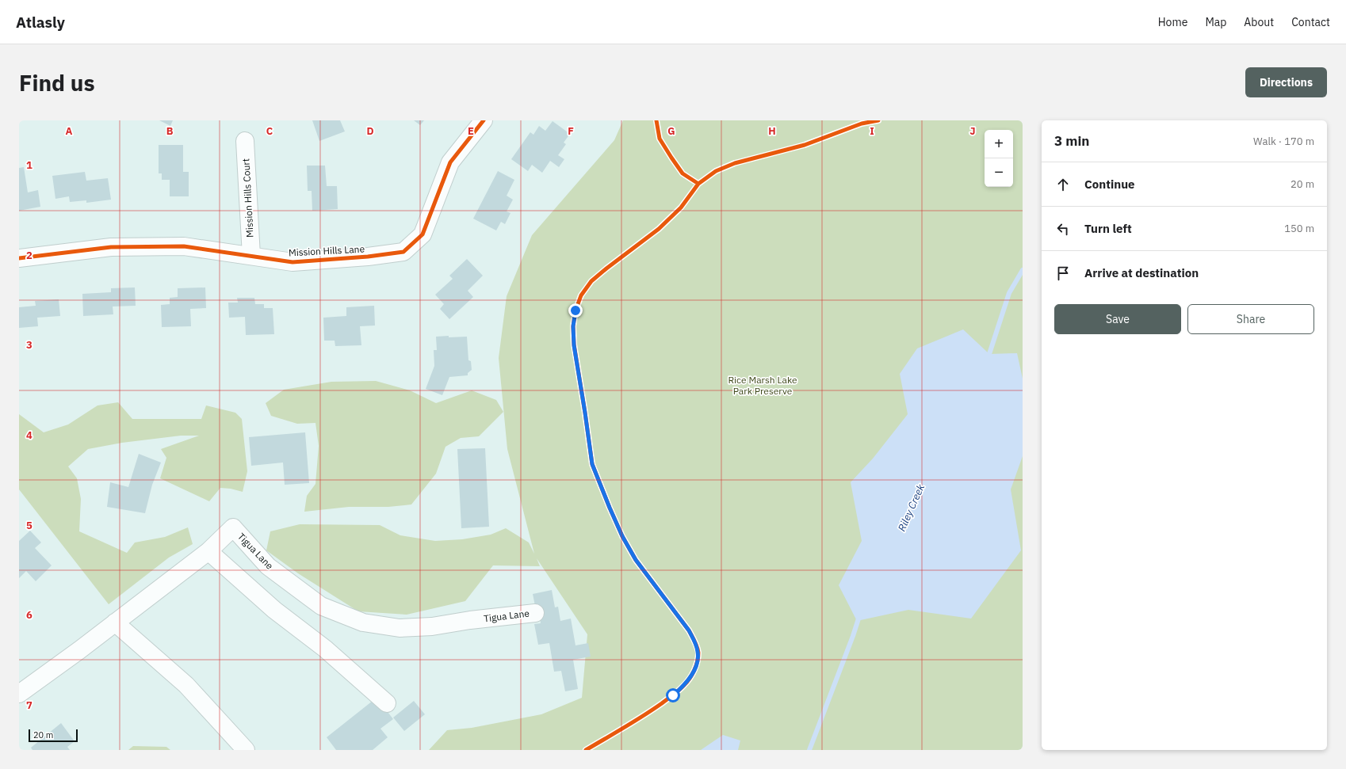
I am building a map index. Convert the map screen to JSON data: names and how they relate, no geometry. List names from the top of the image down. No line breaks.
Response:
{"streets":{"street":["Mission Hills Court","Mission Hills Lane","Tigua Lane"]},"crossings":[["Mission Hills Court","Mission Hills Lane"]],"water":["Riley Creek"],"parks":["Rice Marsh Lake Park Preserve"],"scale_bar":"20 m","page":{"header":"Atlasly","nav":["Home","Map","About","Contact"],"buttons":["Directions",["Save","Share"]],"title":"Find us","heading":["3 min","Walk · 170 m"],"map_buttons":["+","−"],"list":[["Continue","20 m"],["Turn left","150 m"],"Arrive at destination"],"scale":"20 m"},"grid":{"columns":["A","B","C","D","E","F","G","H","I","J"],"rows":["1","2","3","4","5","6","7"]}}
